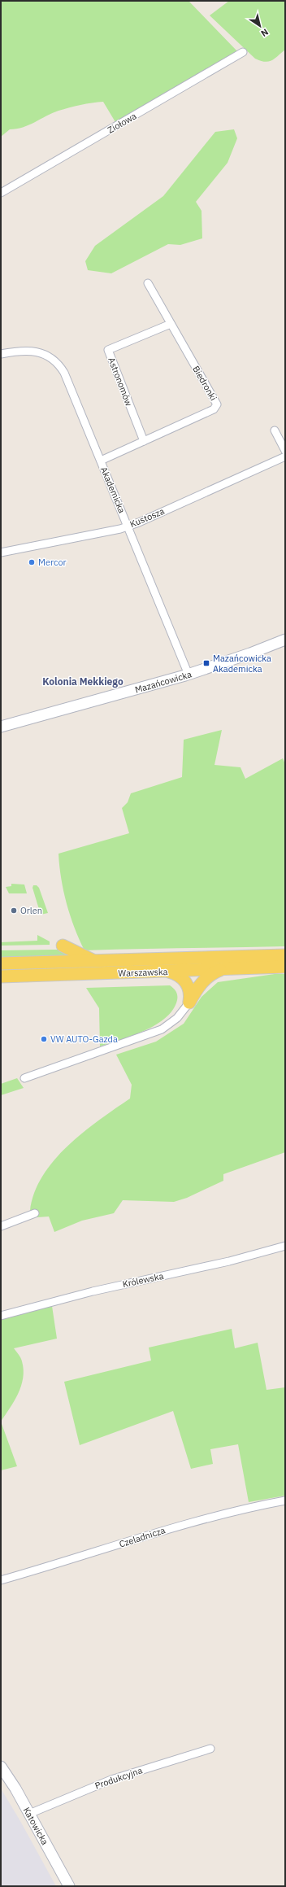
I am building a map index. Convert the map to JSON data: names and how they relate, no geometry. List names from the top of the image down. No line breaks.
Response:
{"streets":{"main road":["Warszawska"],"street":["Ziołowa","Astronomów","Biedronki","Akademicka","Kustosza","Mazańcowicka","Królewska","Czeladnicza","Produkcyjna","Katowicka"]},"crossings":[["Astronomów","Biedronki"],["Biedronki","Akademicka"],["Akademicka","Kustosza"],["Akademicka","Mazańcowicka"],["Produkcyjna","Katowicka"]],"districts":["Kolonia Mekkiego"],"places":{"other":["Mercor","Orlen","VW AUTO-Gazda"],"transit":["Mazańcowicka Akademicka"]},"north":"bottom right"}
